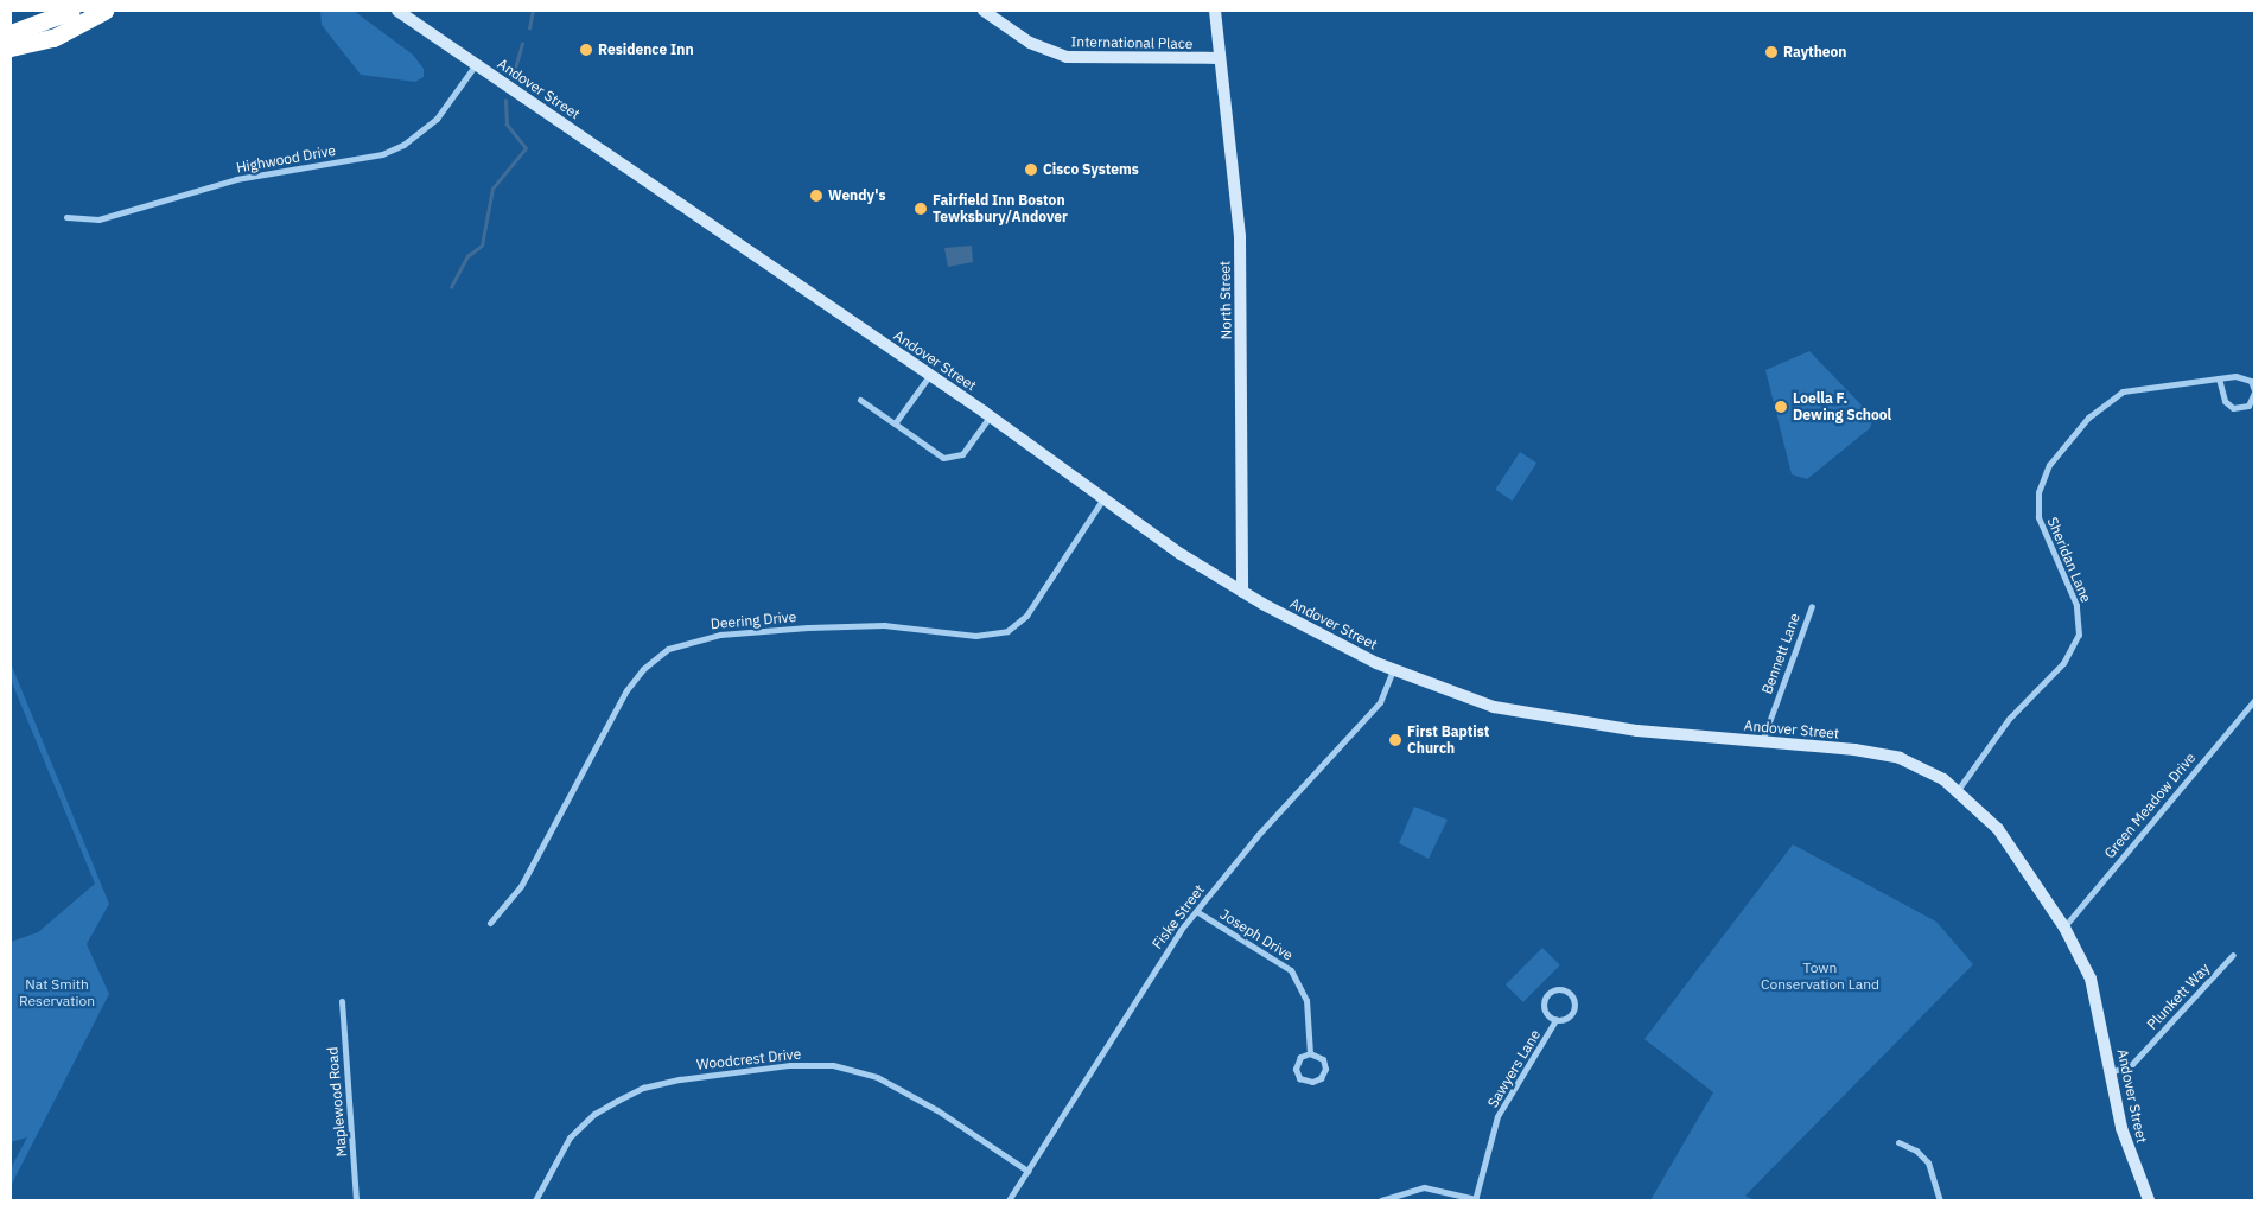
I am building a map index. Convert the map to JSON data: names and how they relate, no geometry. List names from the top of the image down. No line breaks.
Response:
{"streets":{"main road":["International Place","Andover Street","North Street"],"street":["Highwood Drive","Sheridan Lane","Deering Drive","Bennett Lane","Green Meadow Drive","Fiske Street","Joseph Drive","Plunkett Way","Woodcrest Drive","Sawyers Lane","Maplewood Road"]},"crossings":[["International Place","North Street"],["Andover Street","Highwood Drive"],["Andover Street","North Street"],["Andover Street","Sheridan Lane"],["Andover Street","Deering Drive"],["Andover Street","Bennett Lane"],["Andover Street","Green Meadow Drive"],["Andover Street","Fiske Street"],["Andover Street","Plunkett Way"],["Fiske Street","Joseph Drive"],["Fiske Street","Woodcrest Drive"]],"parks":["Town Conservation Land","Nat Smith Reservation"],"places":["Residence Inn","Raytheon","Cisco Systems","Wendy's","Fairfield Inn Boston Tewksbury/Andover","Loella F. Dewing School","First Baptist Church"]}
